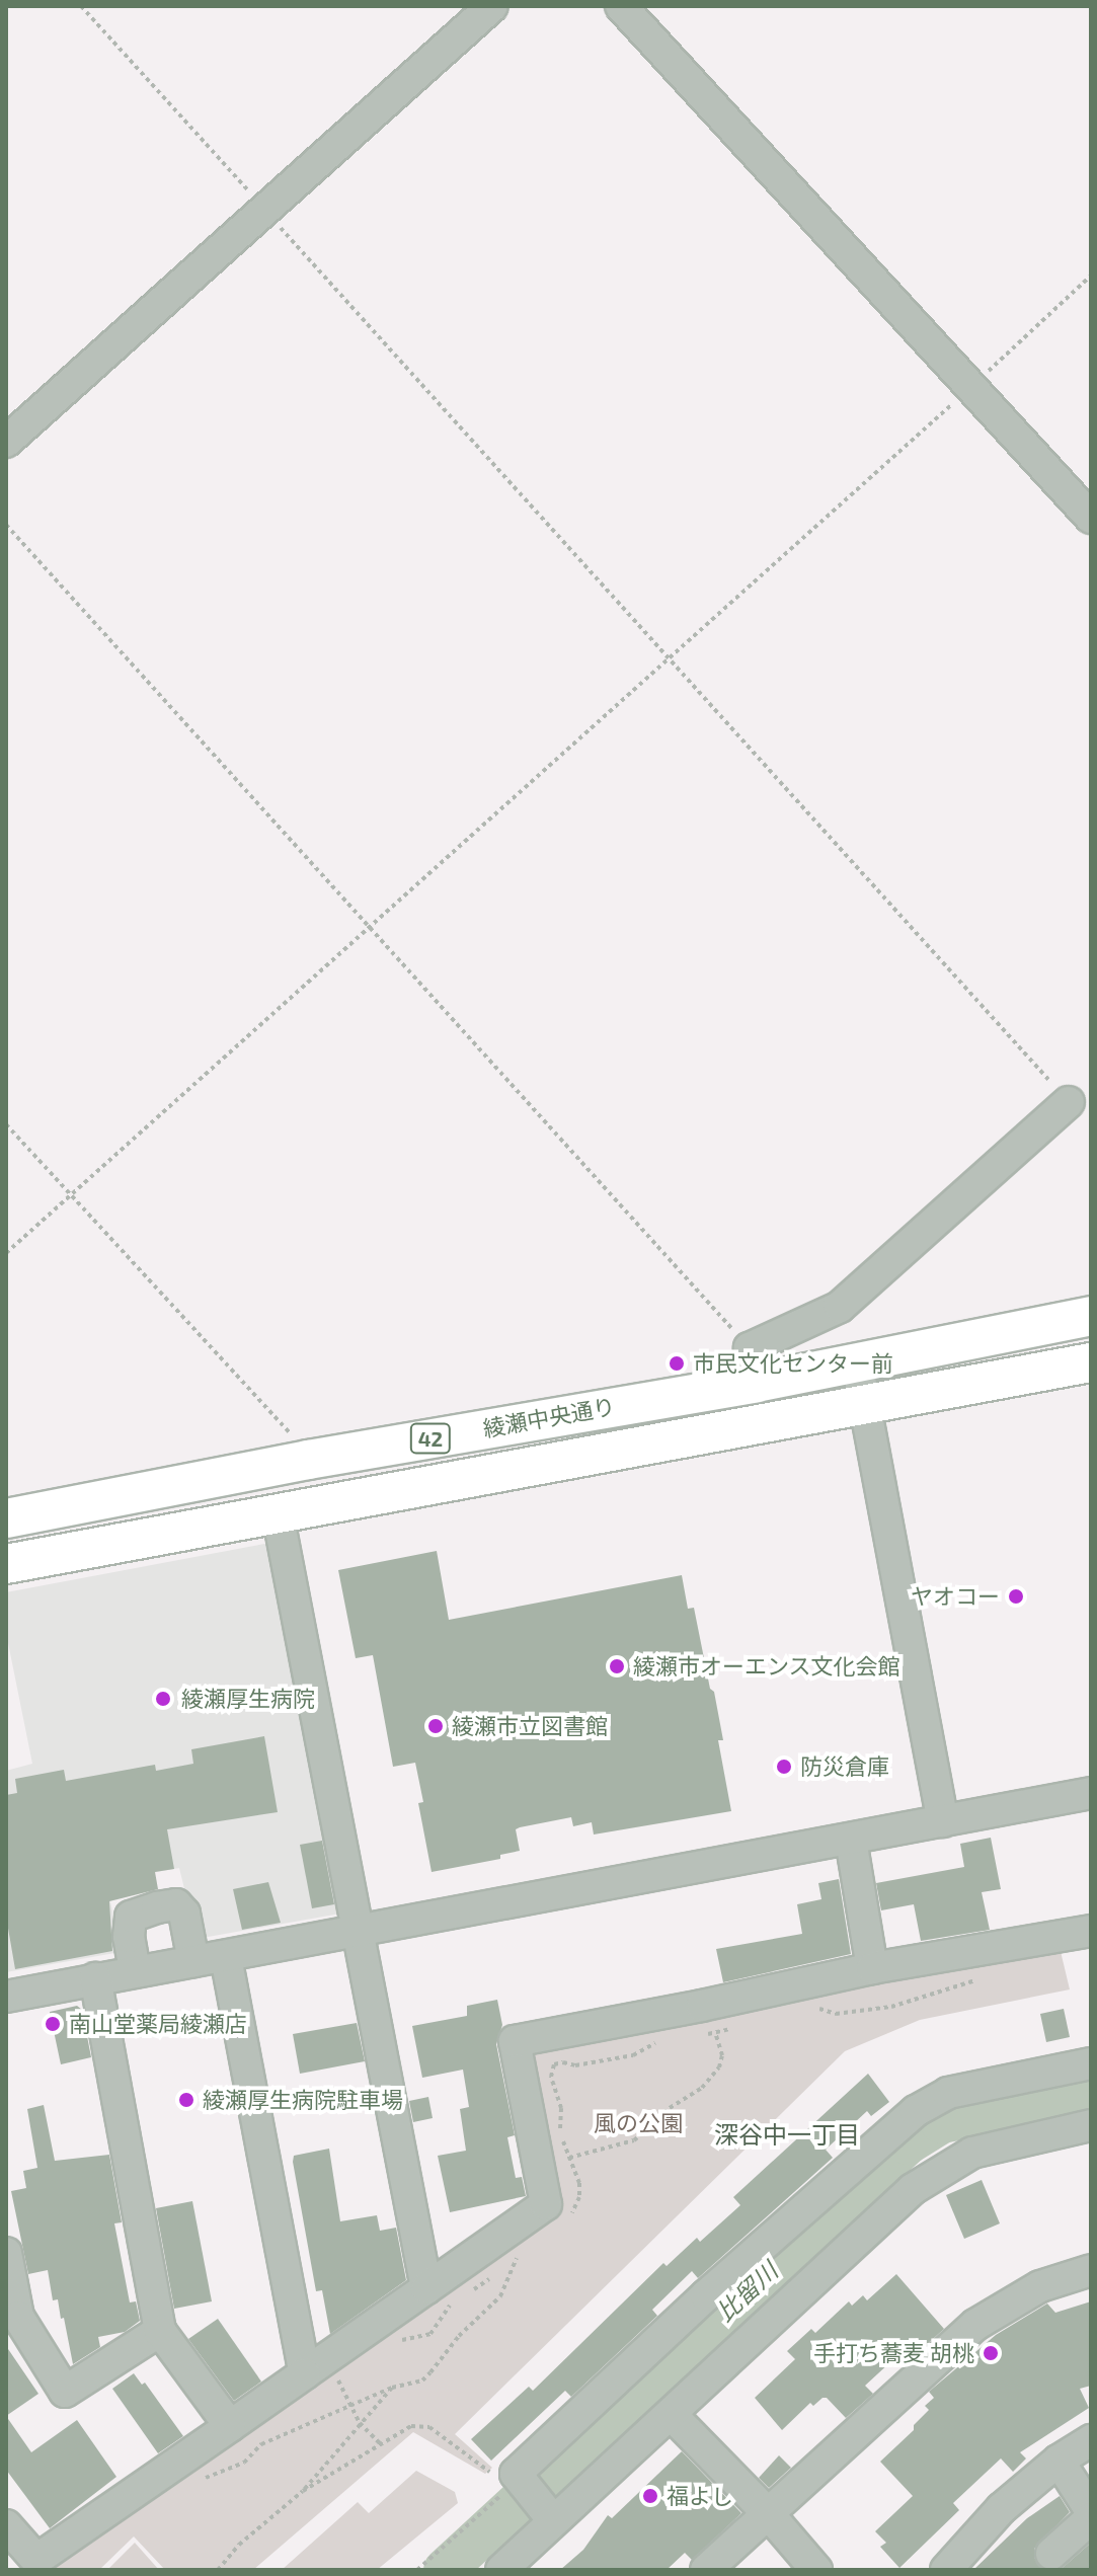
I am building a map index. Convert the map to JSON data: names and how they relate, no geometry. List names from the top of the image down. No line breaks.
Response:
{"streets":{"main road":["綾瀬中央通り","42"]},"districts":["深谷中一丁目"],"water":["比留川"],"parks":["風の公園"],"places":["市民文化センター前","ヤオコー","綾瀬市オーエンス文化会館","綾瀬厚生病院","綾瀬市立図書館","防災倉庫","南山堂薬局綾瀬店","綾瀬厚生病院駐車場","手打ち蕎麦 胡桃","福よし"]}
